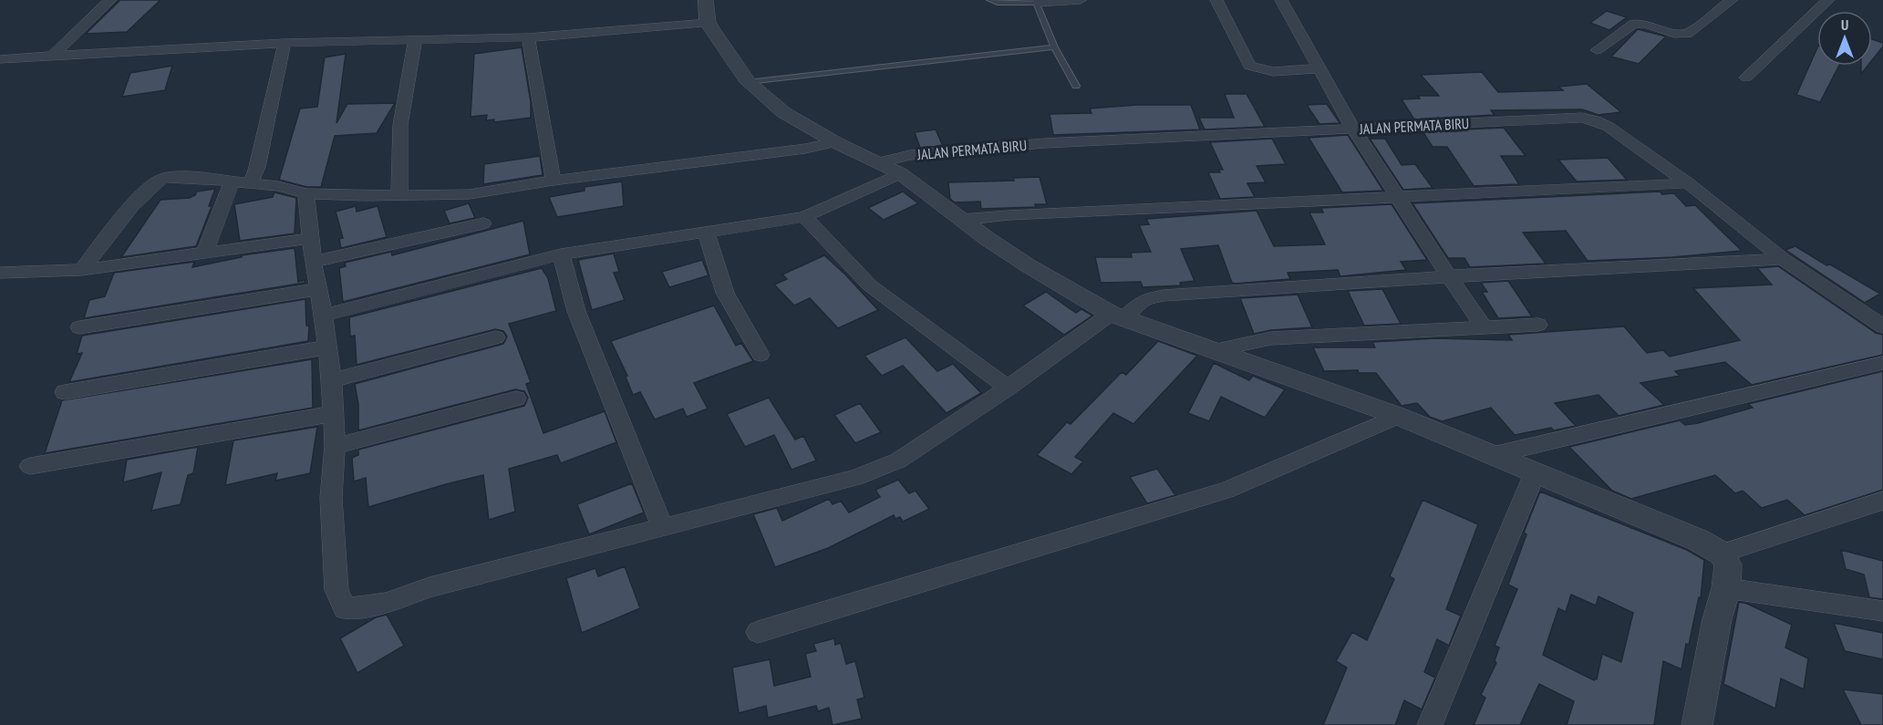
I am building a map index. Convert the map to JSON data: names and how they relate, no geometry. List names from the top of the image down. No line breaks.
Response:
{"streets":{"street":["JALAN PERMATA BIRU"]},"north":"top"}
